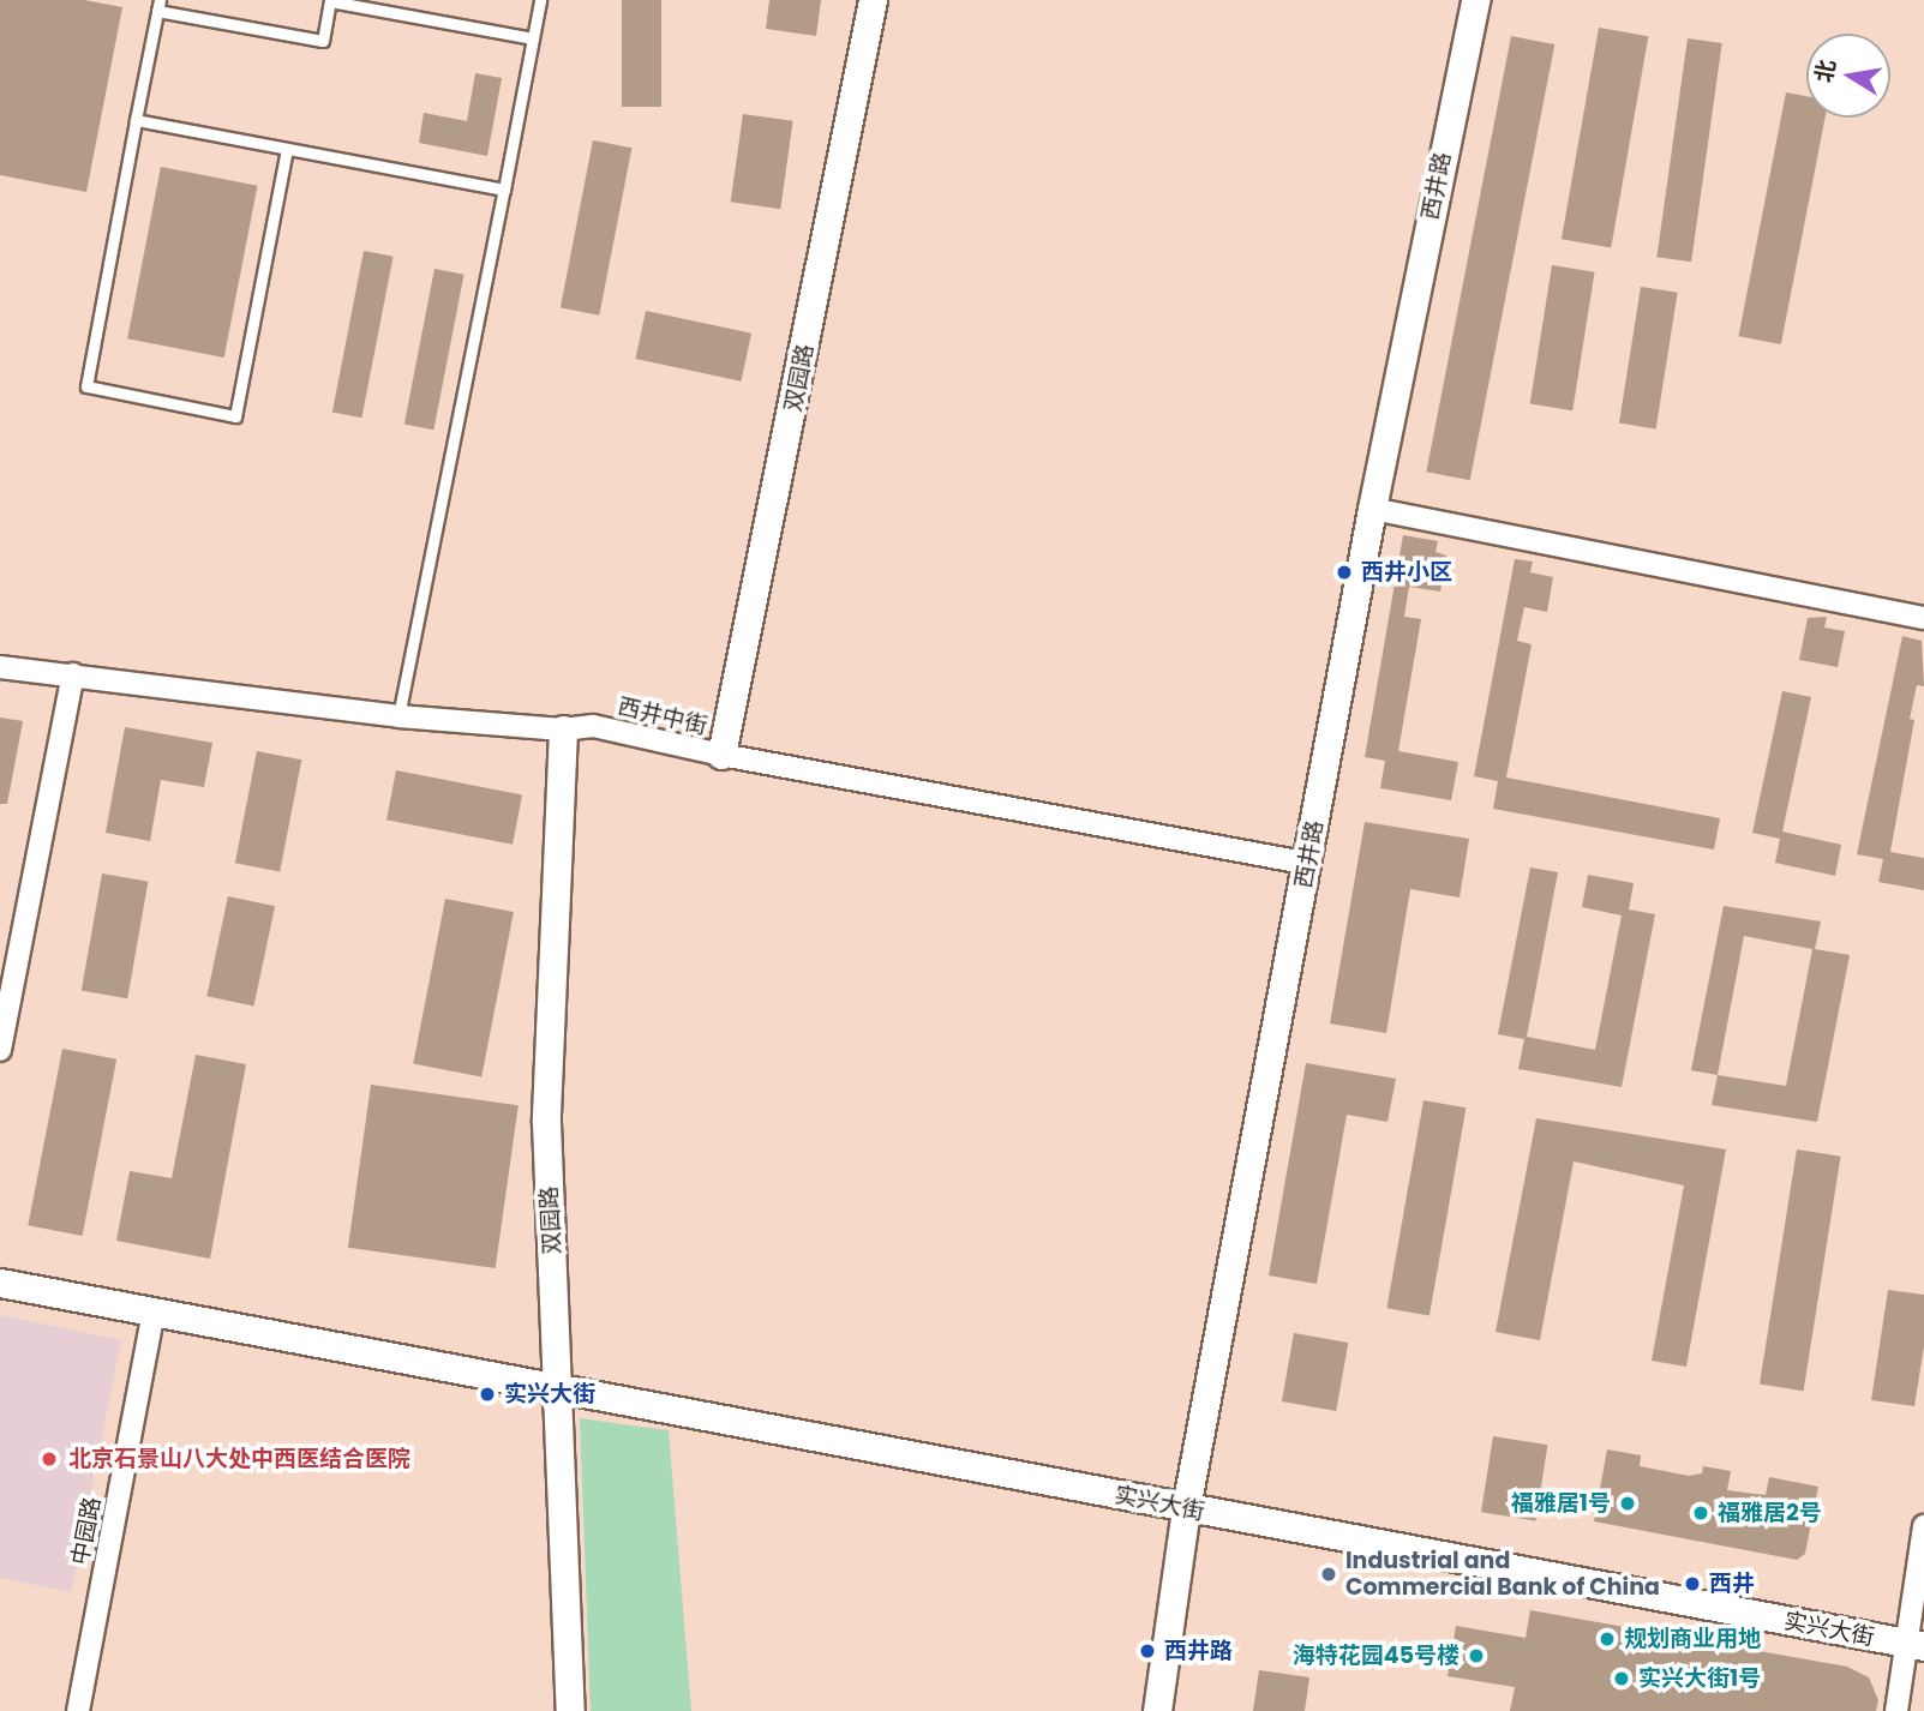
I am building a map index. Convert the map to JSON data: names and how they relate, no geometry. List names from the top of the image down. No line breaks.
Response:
{"streets":{"street":["西井路","双园路","西井中街","实兴大街","中园路"]},"crossings":[["西井路","西井中街"],["西井路","实兴大街"],["双园路","西井中街"],["双园路","实兴大街"],["实兴大街","中园路"]],"places":["西井小区","实兴大街","北京石景山八大处中西医结合医院","福雅居1号","福雅居2号","Industrial and Commercial Bank of China","西井","规划商业用地","西井路","海特花园45号楼","实兴大街1号"],"north":"left"}
